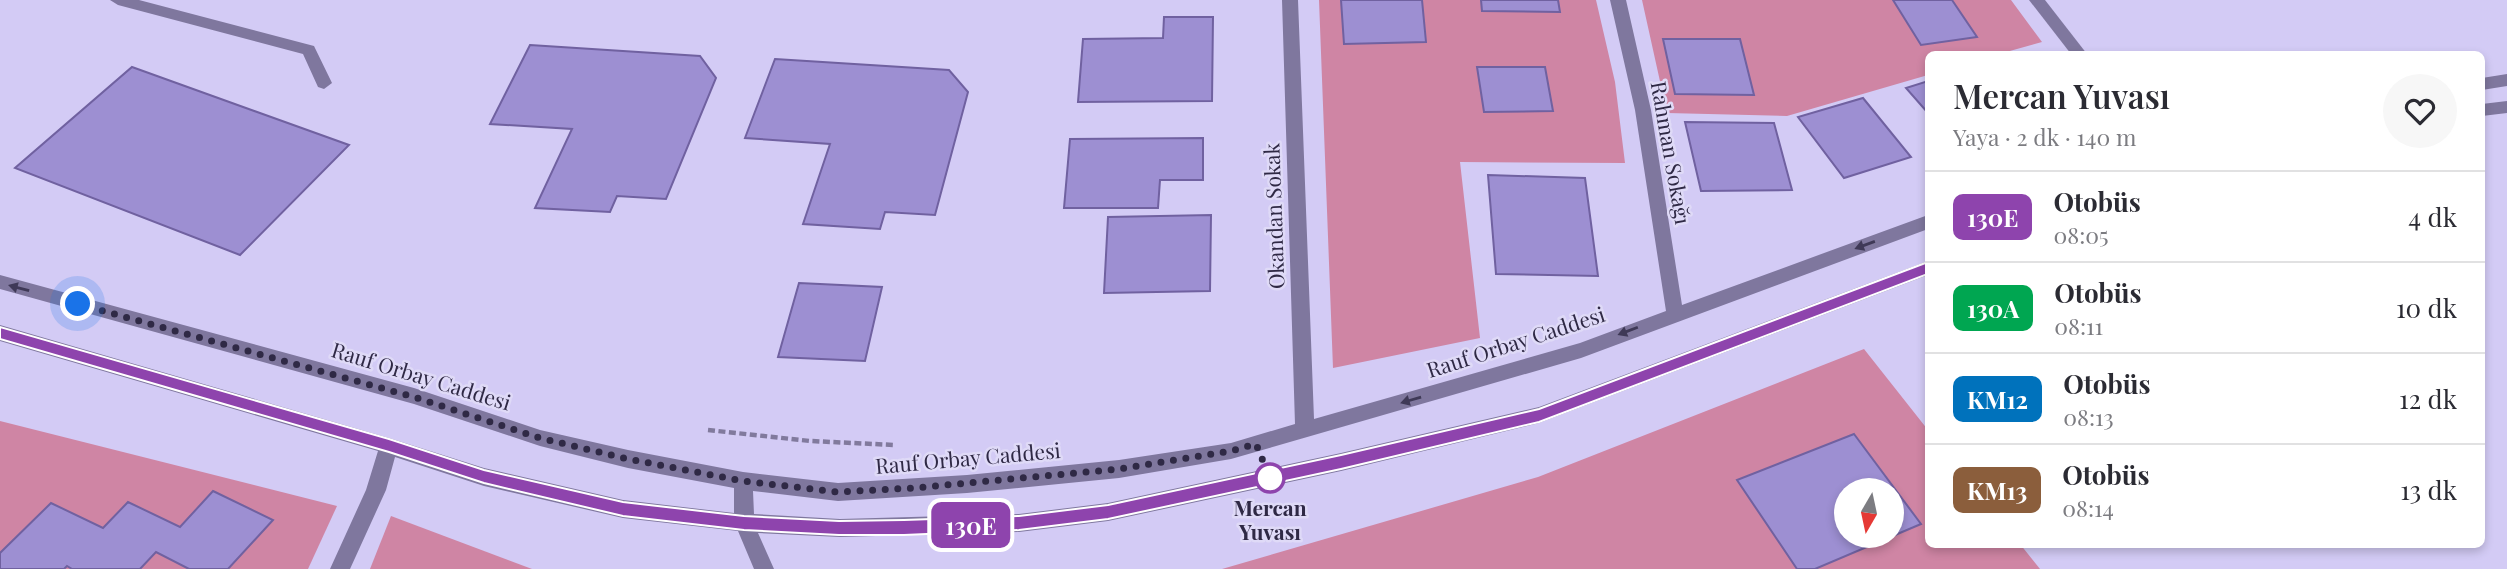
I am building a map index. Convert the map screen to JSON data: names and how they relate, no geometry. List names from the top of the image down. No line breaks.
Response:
{"streets":{"street":["Rahman Sokağı","Okandan Sokak","Rauf Orbay Caddesi"]},"crossings":[["Rahman Sokağı","Rauf Orbay Caddesi"],["Okandan Sokak","Rauf Orbay Caddesi"]],"places":["Mercan Yuvası"],"lines":["bus line 130E"],"north":"bottom","page":{"on_map":"130E","heading":["Mercan Yuvası","Yaya · 2 dk · 140 m"],"list":[{"mark":"130E","name":"Otobüs","note":"08:05","value":"4 dk"},{"mark":"130A","name":"Otobüs","note":"08:11","value":"10 dk"},{"mark":"KM12","name":"Otobüs","note":"08:13","value":"12 dk"},{"mark":"KM13","name":"Otobüs","note":"08:14","value":"13 dk"}]}}
